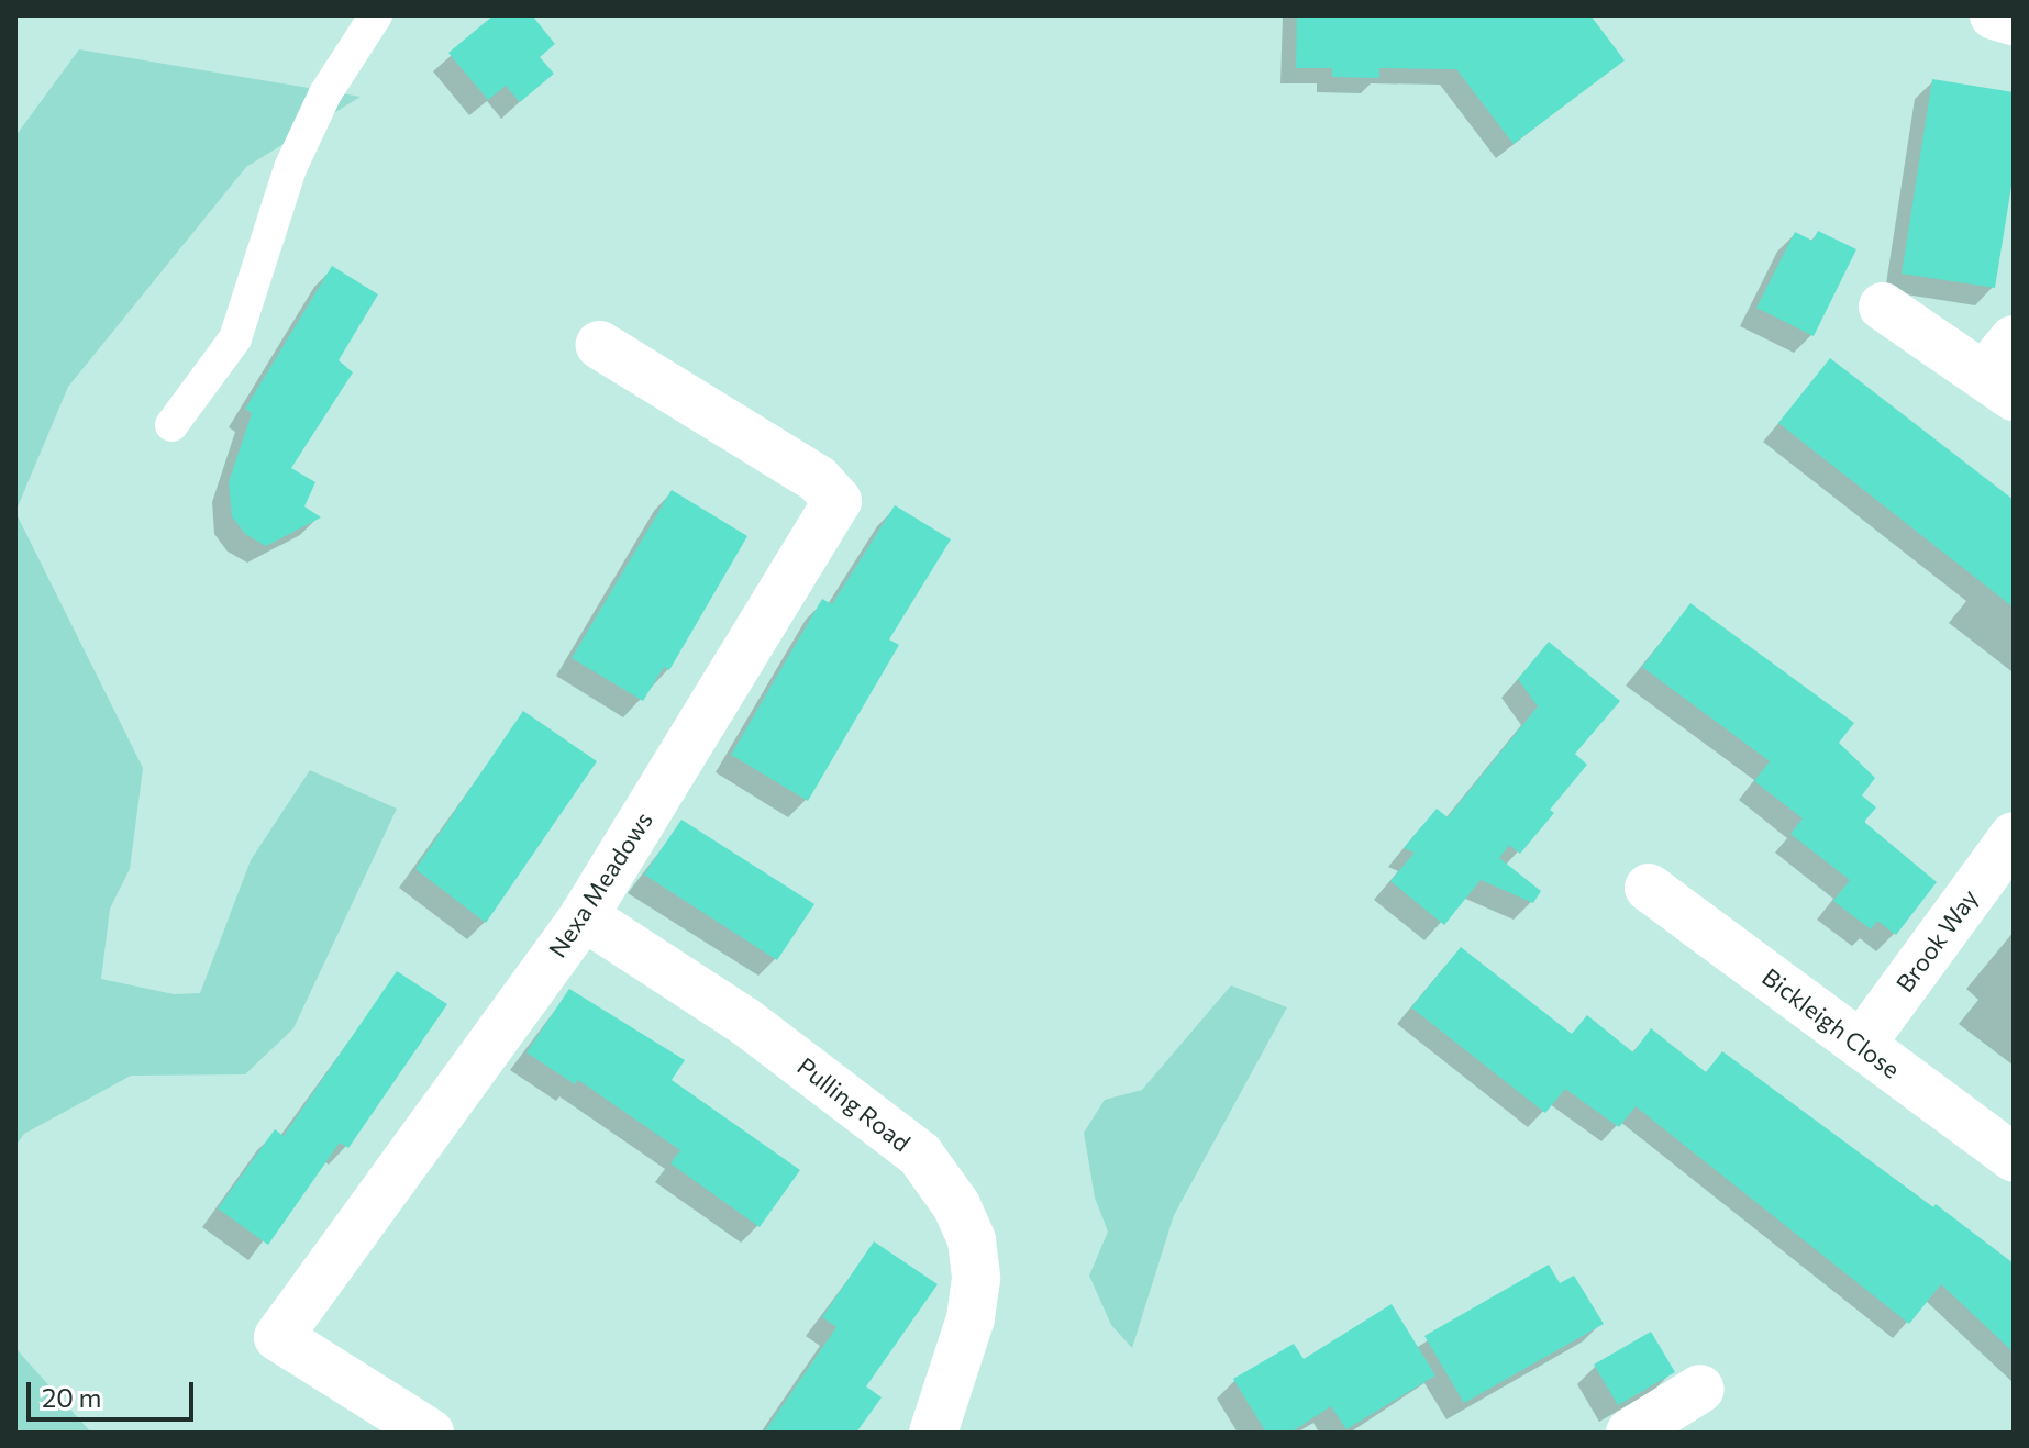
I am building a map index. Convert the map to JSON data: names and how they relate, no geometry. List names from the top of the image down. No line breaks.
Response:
{"streets":{"street":["Nexa Meadows","Brook Way","Bickleigh Close","Pulling Road"]},"crossings":[["Nexa Meadows","Pulling Road"],["Brook Way","Bickleigh Close"]],"scale_bar":"20 m"}
